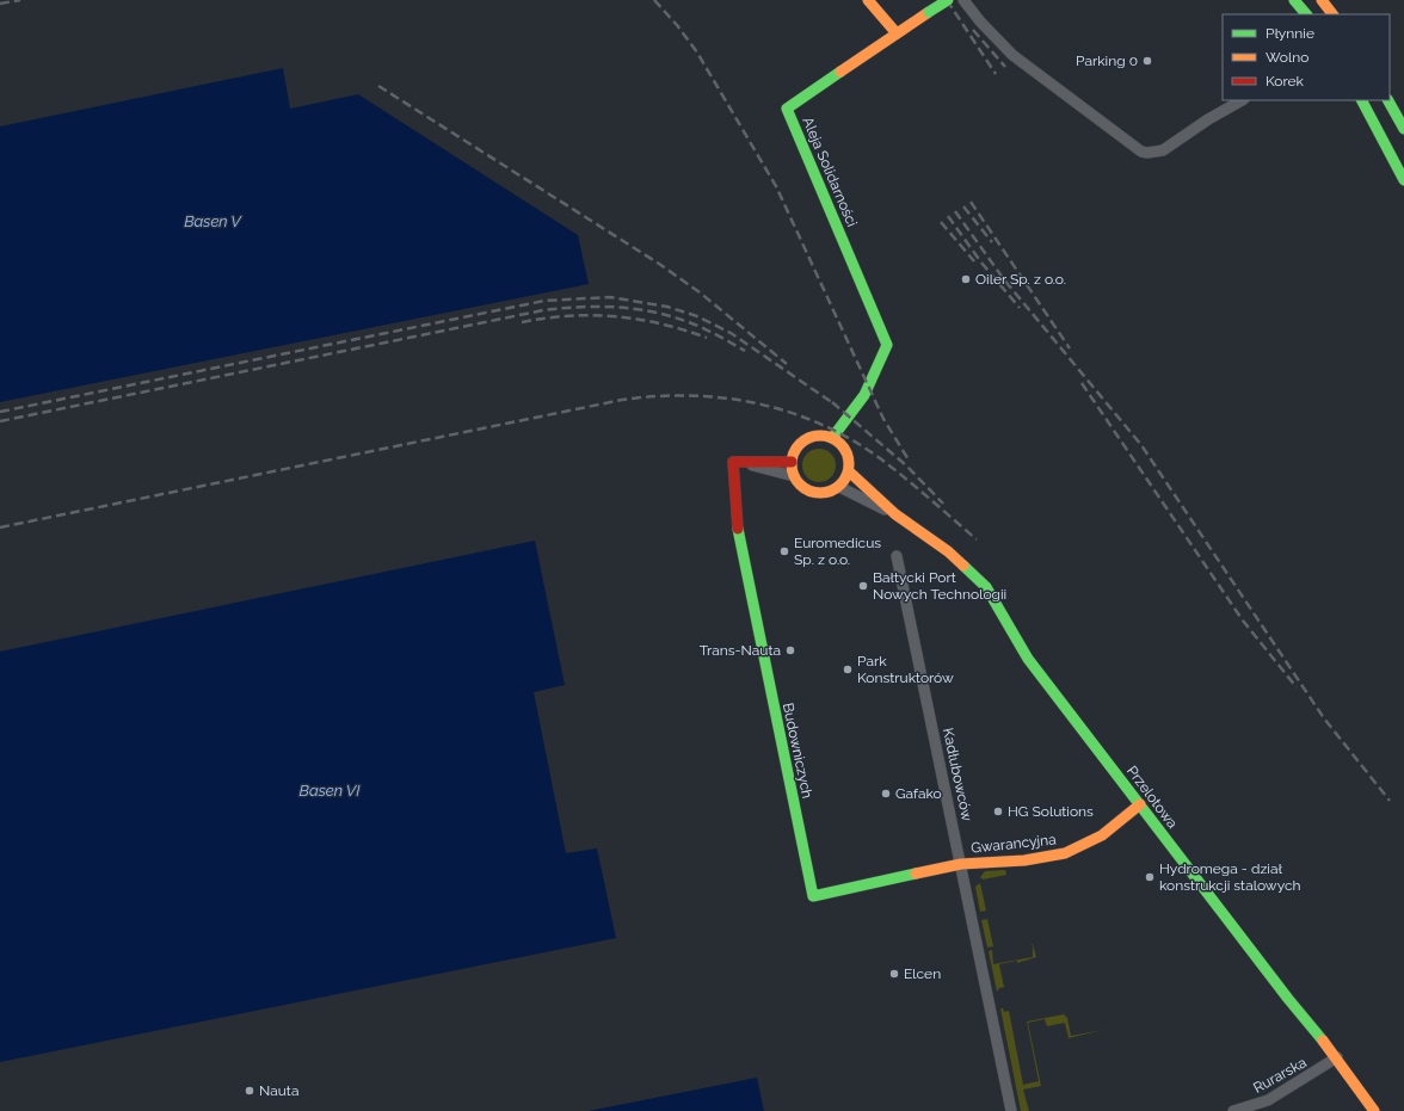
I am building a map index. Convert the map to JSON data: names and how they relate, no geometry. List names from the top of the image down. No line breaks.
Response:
{"streets":{"main road":["Aleja Solidarności","Budowniczych","Przelotowa","Gwarancyjna"],"street":["Kadłubowców","Rurarska"]},"crossings":[["Budowniczych","Kadłubowców"],["Budowniczych","Gwarancyjna"],["Kadłubowców","Gwarancyjna"],["Przelotowa","Gwarancyjna"],["Przelotowa","Rurarska"]],"water":["Basen V","Basen VI"],"places":["Parking 0","Oiler Sp. z o.o.","Euromedicus Sp. z o.o.","Bałtycki Port Nowych Technologii","Trans-Nauta","Park Konstruktorów","Gafako","HG Solutions","Hydromega - dział konstrukcji stalowych","Elcen","Nauta"],"legend":["Płynnie","Wolno","Korek"]}
